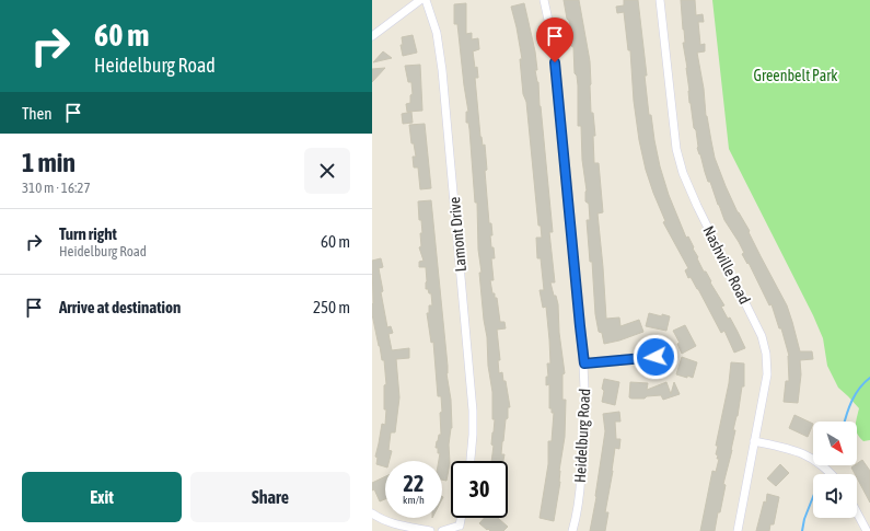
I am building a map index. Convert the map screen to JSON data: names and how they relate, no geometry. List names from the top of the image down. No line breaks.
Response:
{"streets":{"street":["Lamont Drive","Nashville Road","Heidelburg Road"]},"parks":["Greenbelt Park"],"north":"bottom right","page":{"turn":["60 m","Heidelburg Road"],"then":"Then","heading":["1 min","310 m · 16:27"],"list":[{"name":"Turn right","note":"Heidelburg Road","value":"60 m"},{"name":"Arrive at destination","value":"250 m"}],"speed":"22 km/h","limit":"30","buttons":["Exit","Share"]}}
